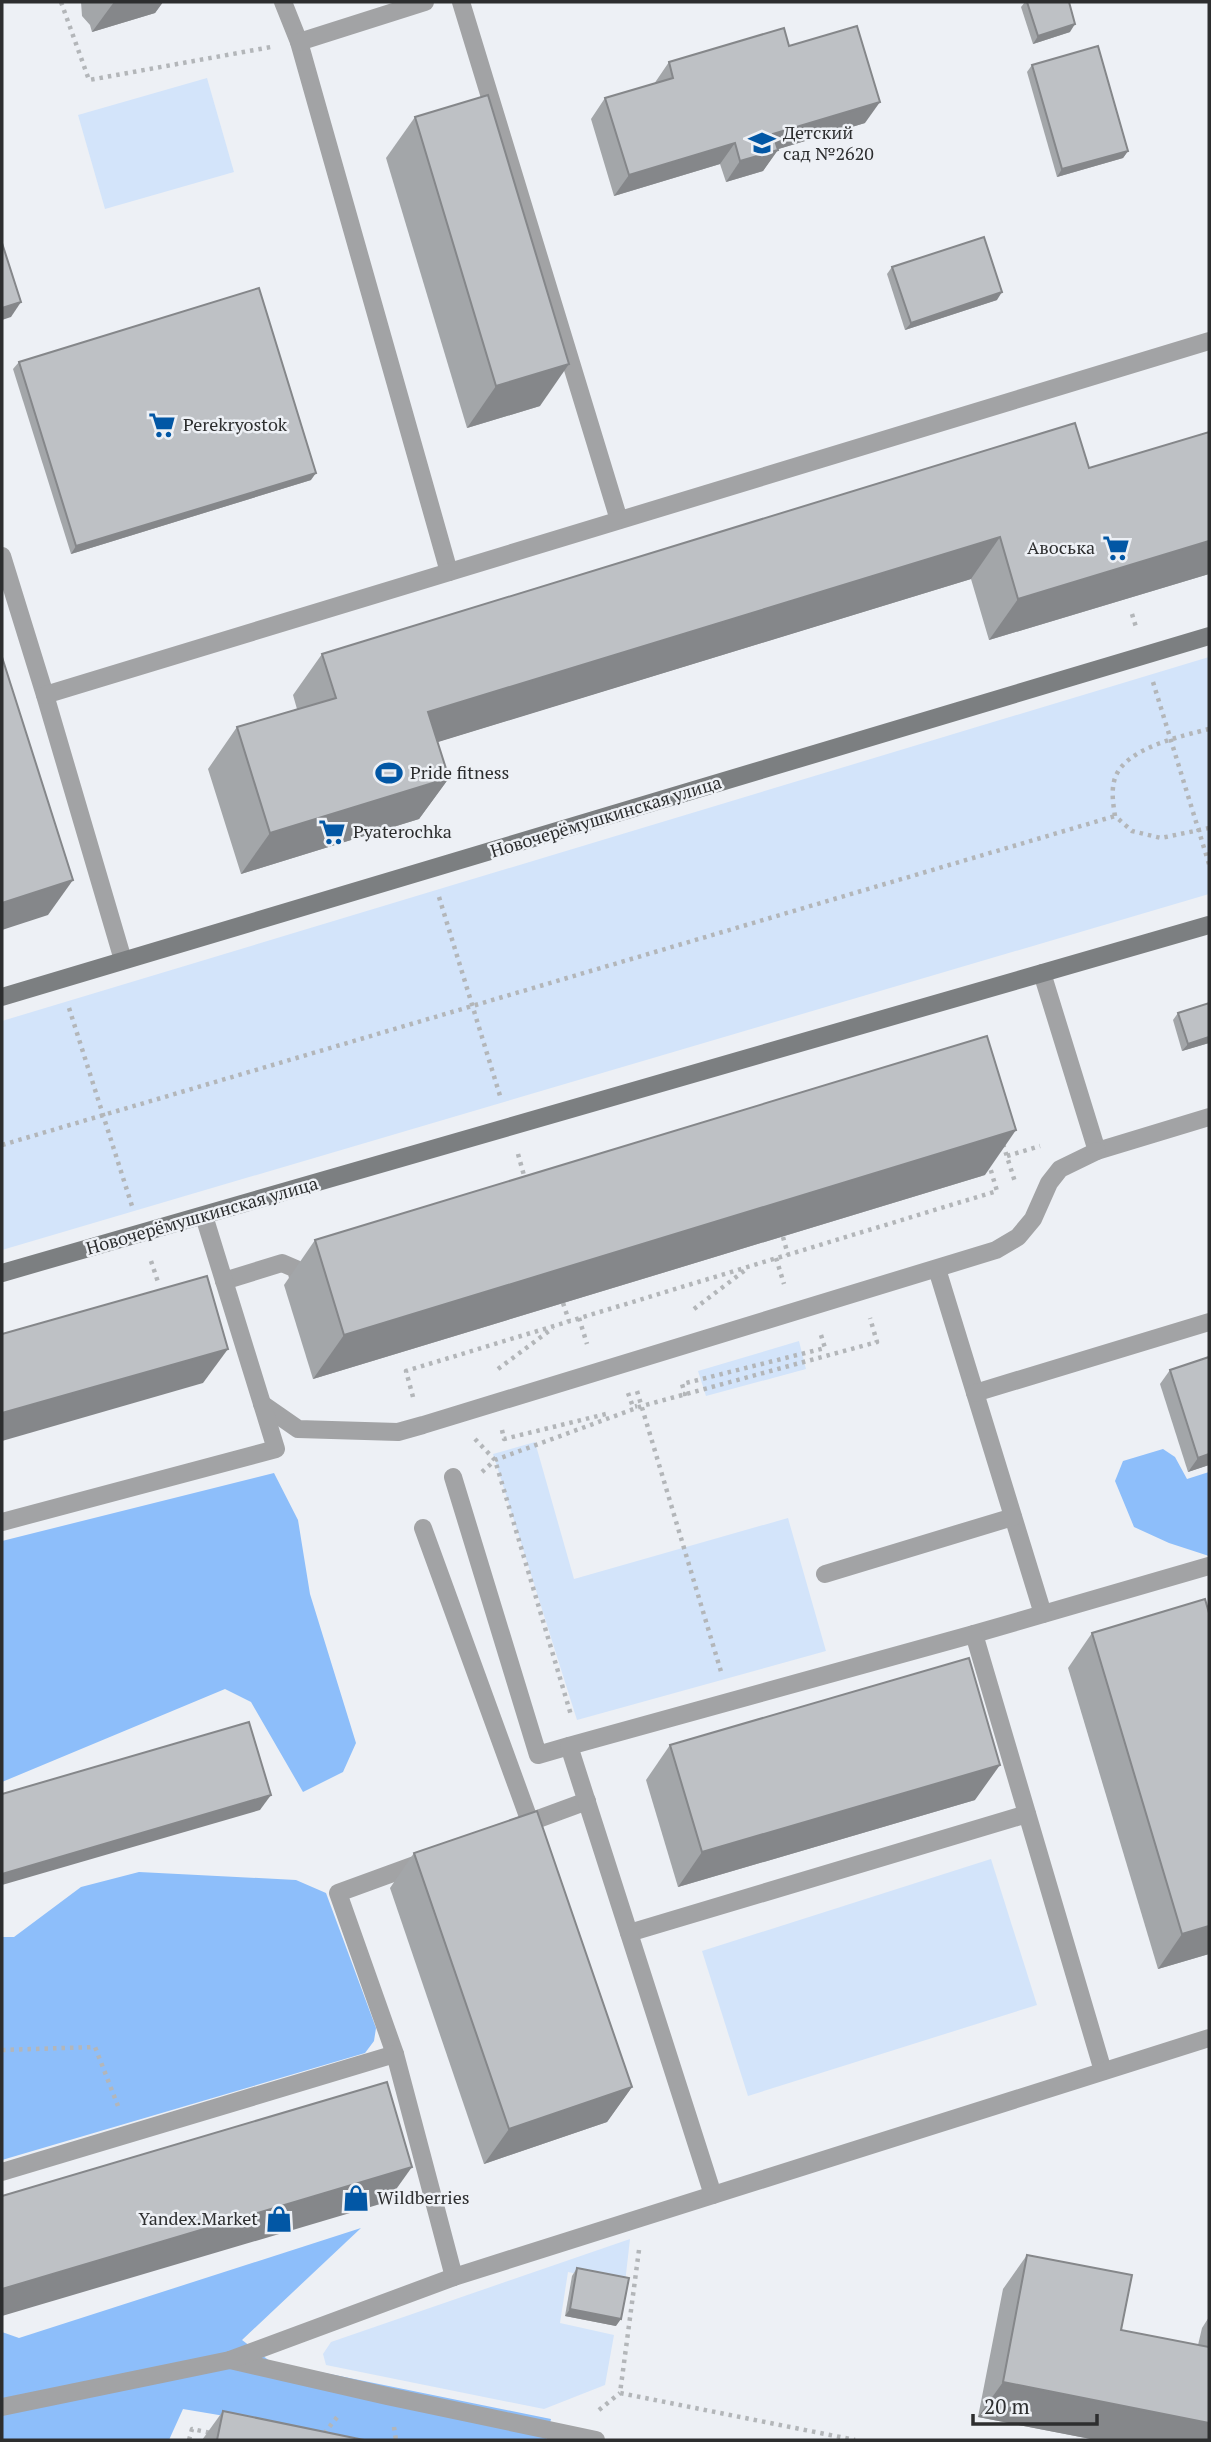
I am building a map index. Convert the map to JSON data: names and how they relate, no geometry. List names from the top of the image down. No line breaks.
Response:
{"streets":{"street":["Новочерёмушкинская улица"]},"places":{"school or university":["Детский сад №2620"],"supermarket":["Perekryostok","Авоська","Pyaterochka"],"sports":["Pride fitness"],"shop":["Wildberries","Yandex.Market"]},"scale_bar":"20 m"}
